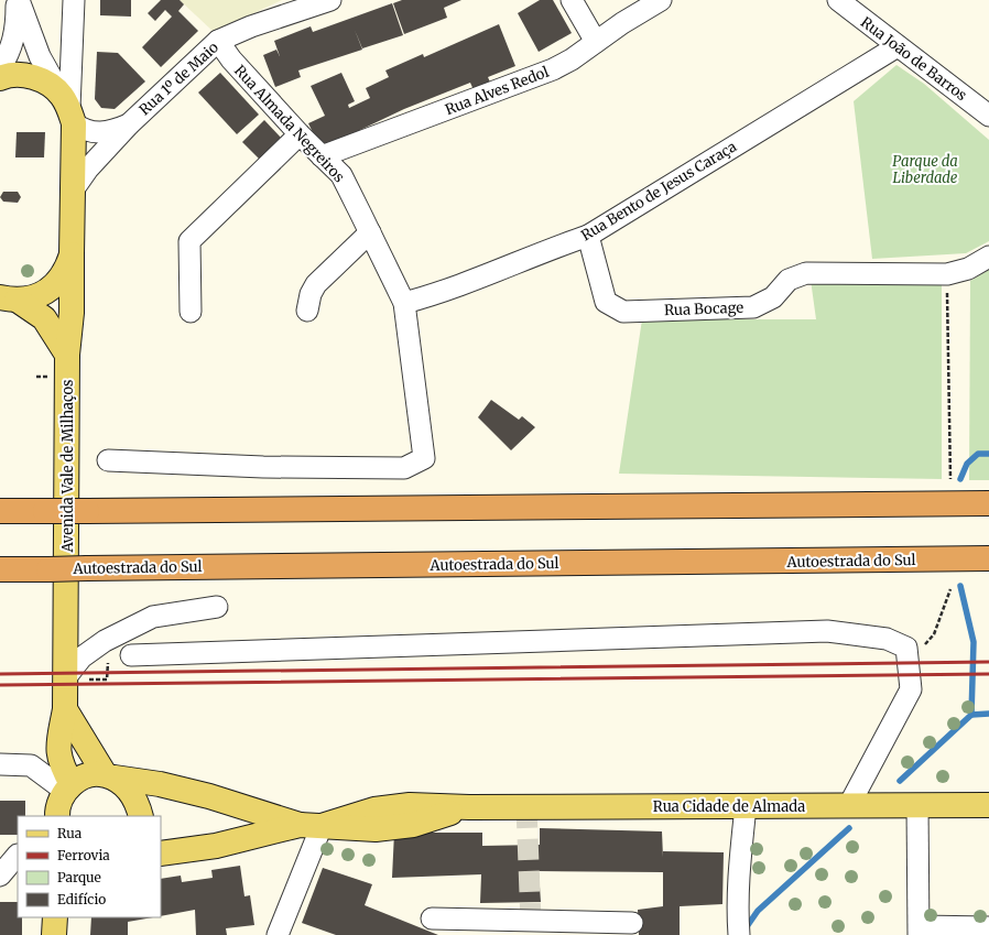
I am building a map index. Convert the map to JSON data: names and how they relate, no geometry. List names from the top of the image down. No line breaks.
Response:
{"streets":{"highway":["Autoestrada do Sul"],"main road":["Avenida Vale de Milhaços","Rua Cidade de Almada"],"street":["Rua João de Barros","Rua 1º de Maio","Rua Alves Redol","Rua Almada Negreiros","Rua Bento de Jesus Caraça","Rua Bocage"]},"crossings":[["Rua João de Barros","Rua Bento de Jesus Caraça"],["Rua 1º de Maio","Rua Almada Negreiros"],["Rua 1º de Maio","Avenida Vale de Milhaços"],["Rua Alves Redol","Rua Almada Negreiros"],["Rua Almada Negreiros","Rua Bento de Jesus Caraça"],["Rua Bento de Jesus Caraça","Rua Bocage"],["Avenida Vale de Milhaços","Rua Cidade de Almada"]],"parks":["Parque da Liberdade"],"legend":["Rua","Ferrovia","Parque","Edifício"]}
